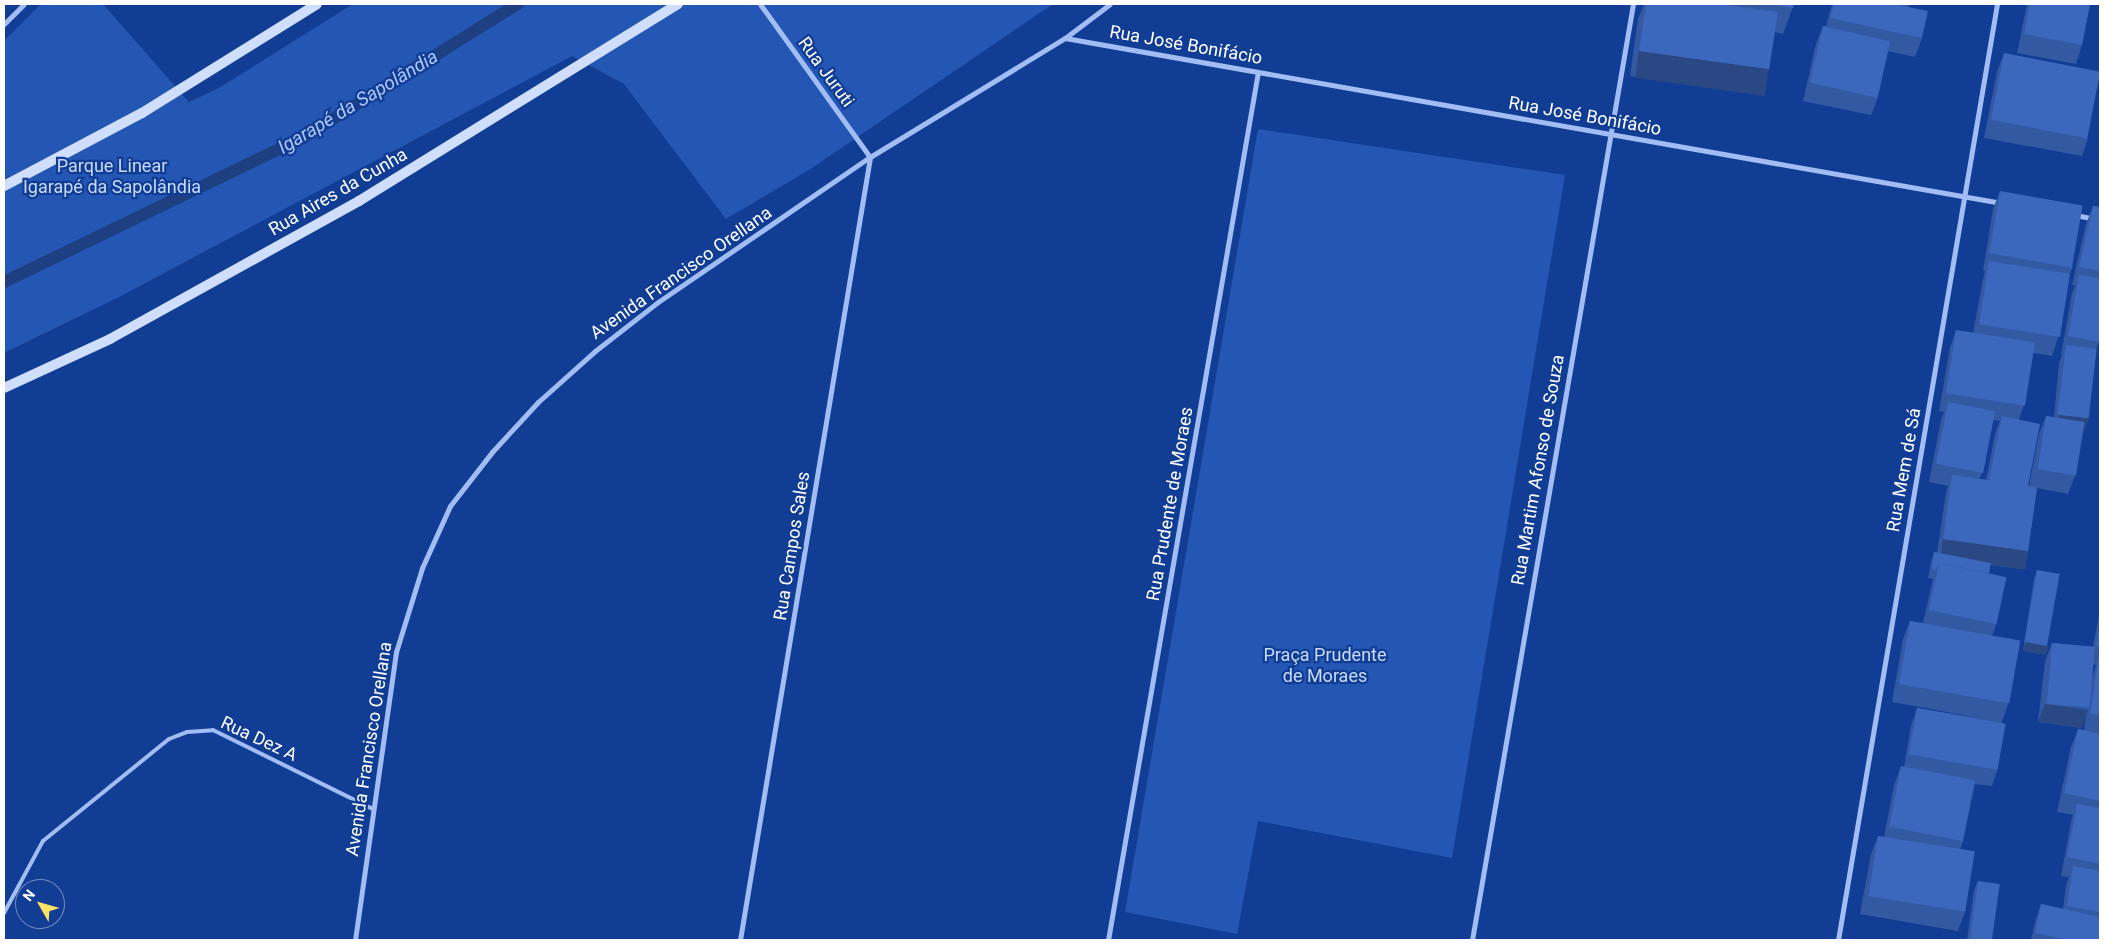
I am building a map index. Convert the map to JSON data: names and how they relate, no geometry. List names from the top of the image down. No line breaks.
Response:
{"streets":{"street":["Rua José Bonifácio","Rua Juruti","Rua Aires da Cunha","Avenida Francisco Orellana","Rua Martim Afonso de Souza","Rua Mem de Sá","Rua Prudente de Moraes","Rua Campos Sales"],"lane":["Rua Dez A"]},"crossings":[["Rua José Bonifácio","Avenida Francisco Orellana"],["Rua José Bonifácio","Rua Martim Afonso de Souza"],["Rua José Bonifácio","Rua Mem de Sá"],["Rua José Bonifácio","Rua Prudente de Moraes"],["Rua Juruti","Avenida Francisco Orellana"],["Rua Juruti","Rua Campos Sales"],["Avenida Francisco Orellana","Rua Campos Sales"],["Avenida Francisco Orellana","Rua Dez A"]],"water":["Igarapé da Sapolândia"],"parks":["Parque Linear Igarapé da Sapolândia","Praça Prudente de Moraes"],"north":"top left"}
